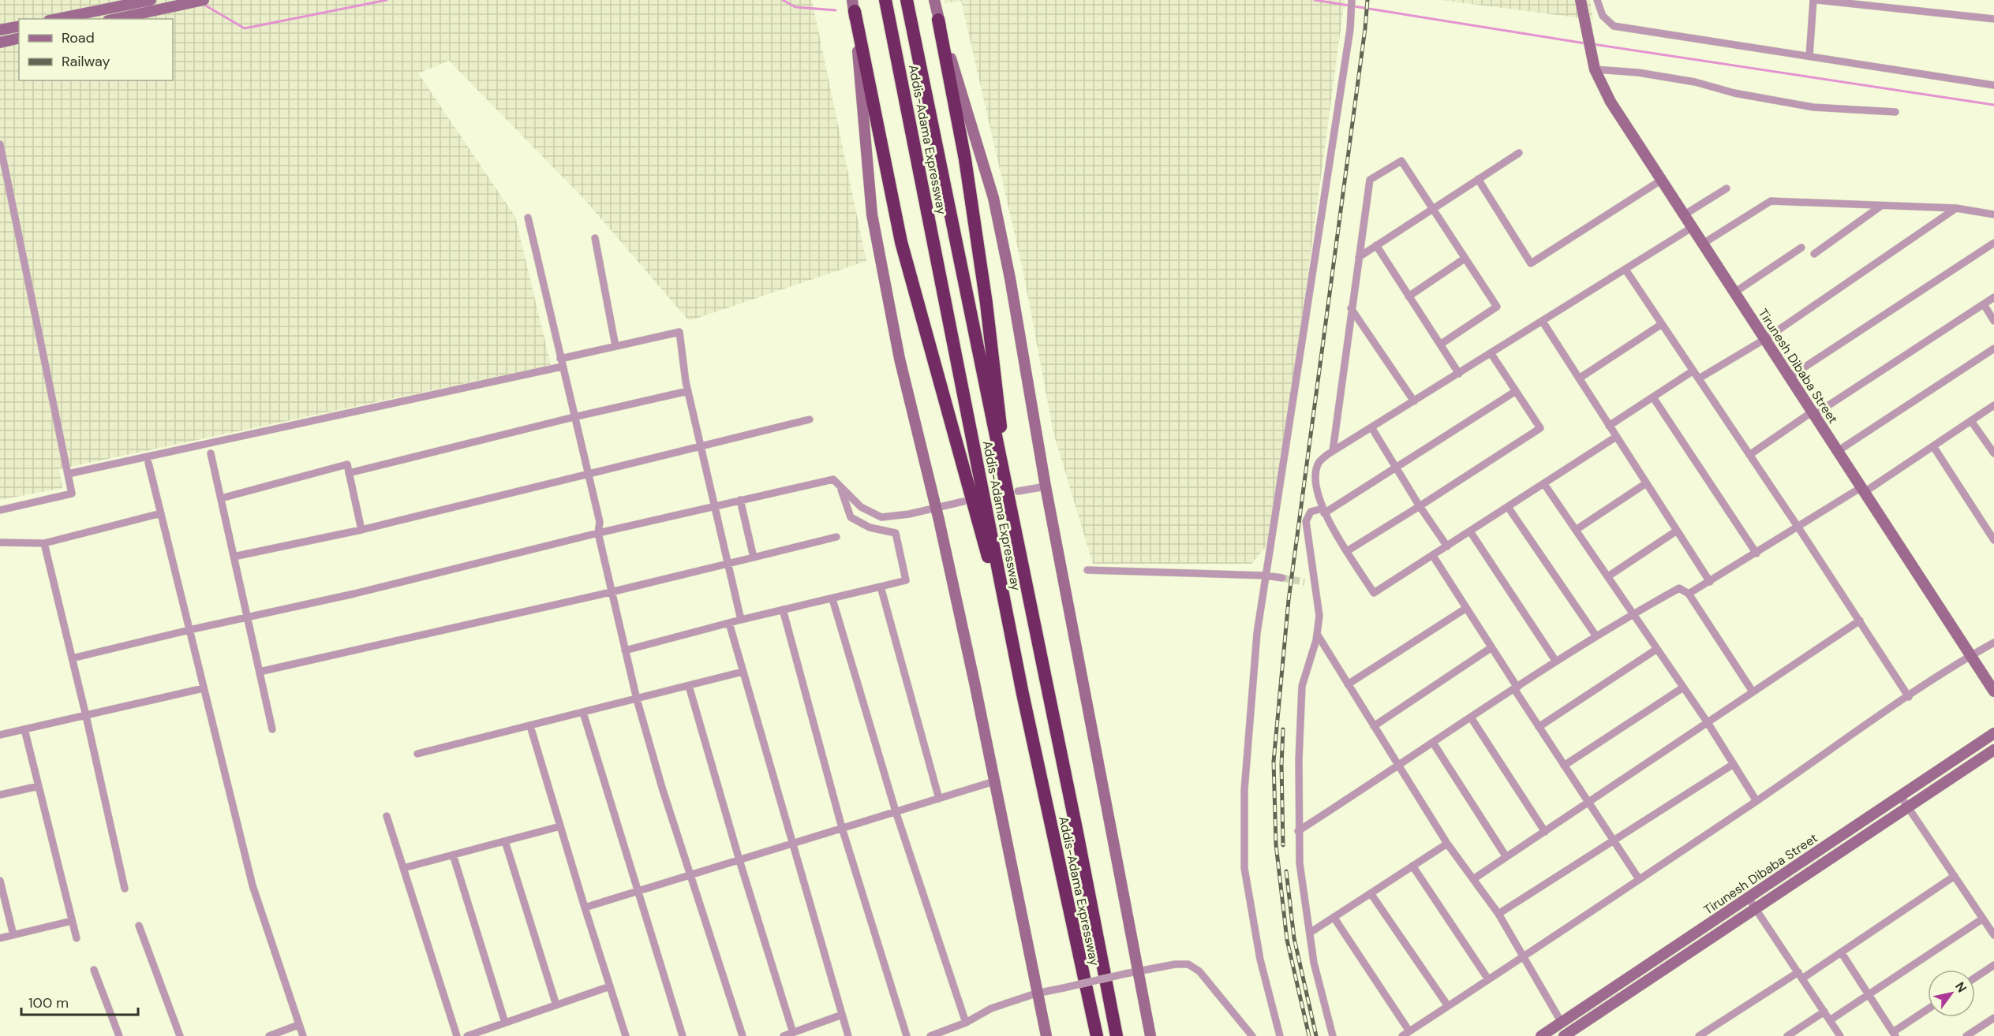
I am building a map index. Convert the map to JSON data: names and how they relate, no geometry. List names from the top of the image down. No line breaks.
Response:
{"streets":{"highway":["Addis-Adama Expressway"],"street":["Tirunesh Dibaba Street"]},"legend":["Road","Railway"],"scale_bar":"100 m","north":"top right"}
